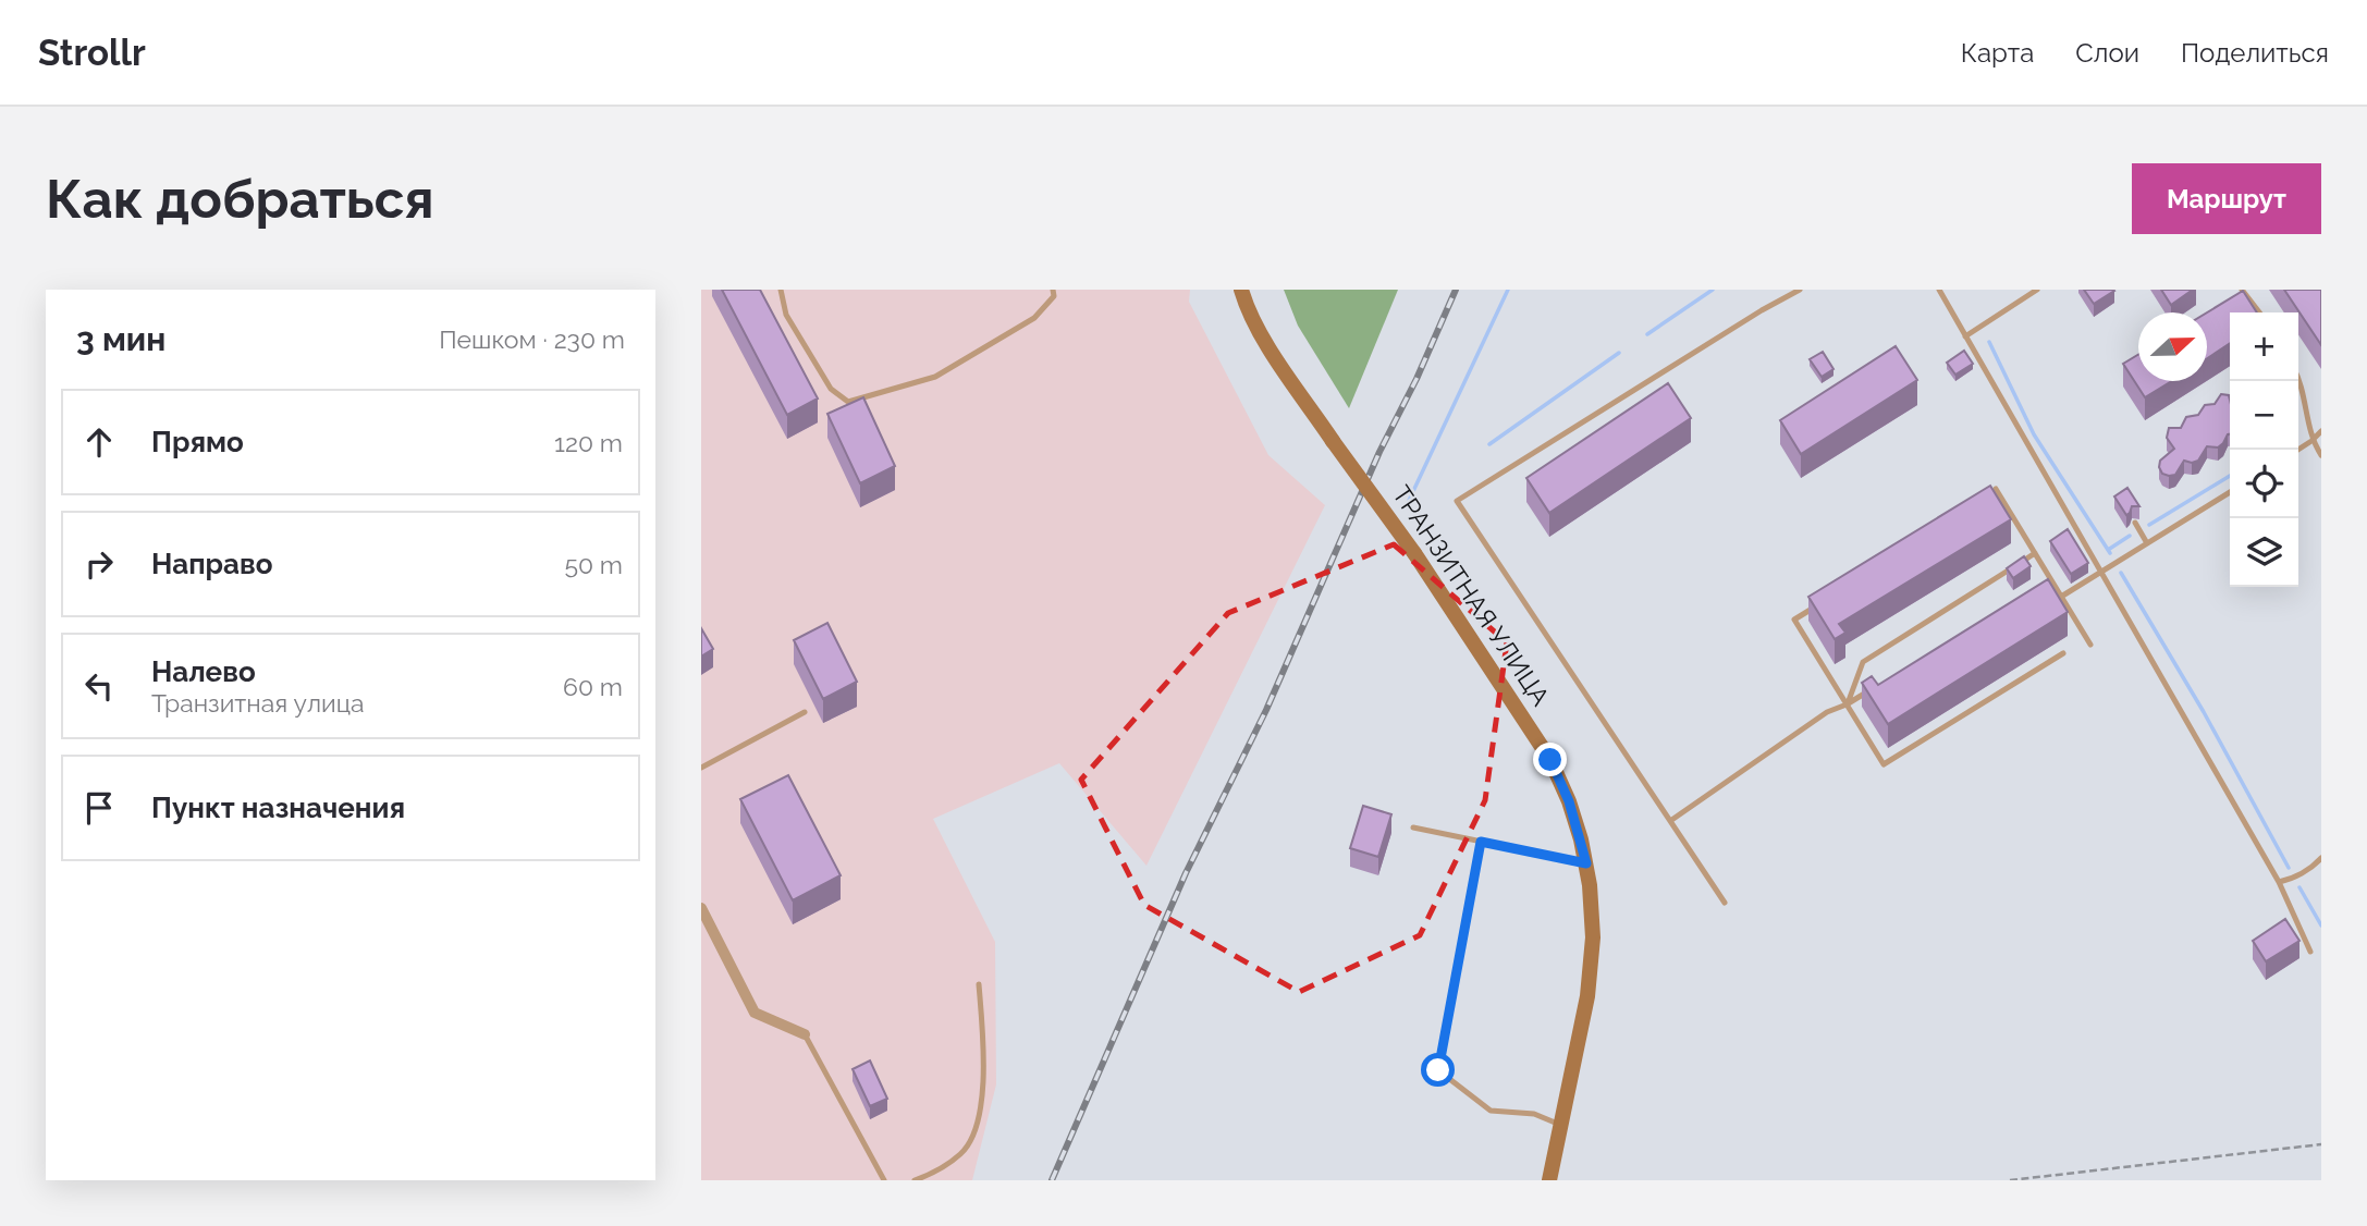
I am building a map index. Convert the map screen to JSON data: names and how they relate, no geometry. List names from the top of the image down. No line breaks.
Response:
{"streets":{"main road":["ТРАНЗИТНАЯ УЛИЦА"]},"north":"right","page":{"header":"Strollr","nav":["Карта","Слои","Поделиться"],"buttons":"Маршрут","title":"Как добраться","heading":["3 мин","Пешком · 230 m"],"map_buttons":["+","−"],"list":[["Прямо","120 m"],["Направо","50 m"],["Налево","Транзитная улица","60 m"],"Пункт назначения"]}}
